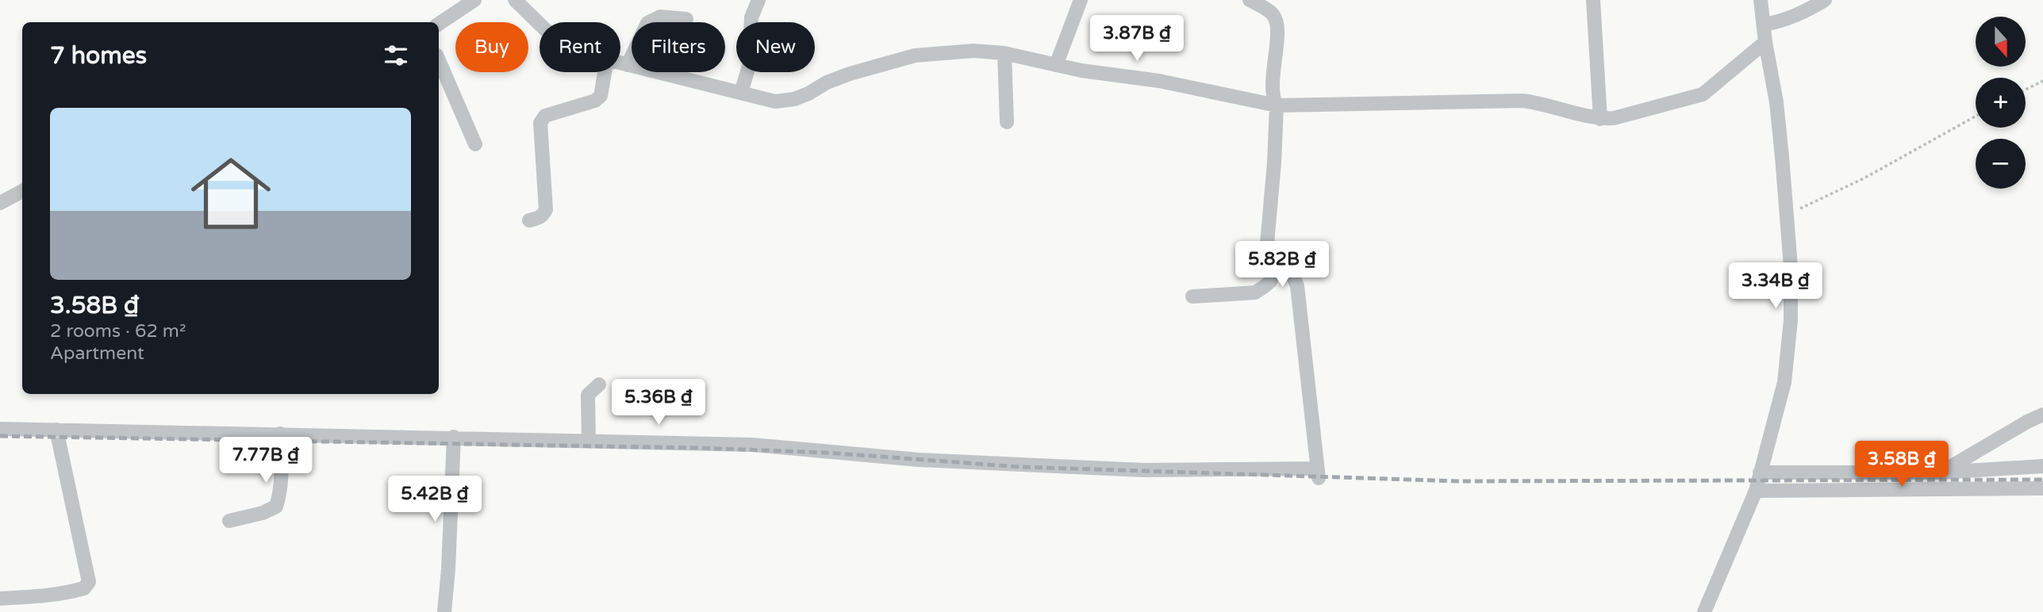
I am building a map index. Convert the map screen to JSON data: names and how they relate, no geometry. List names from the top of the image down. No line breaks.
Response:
{"north":"bottom","page":{"price":["3.87B ₫","5.82B ₫","3.34B ₫","5.36B ₫","7.77B ₫","3.58B ₫","5.42B ₫"],"map_buttons":["+","−"],"chip":["Buy","Rent","Filters","New"],"heading":"7 homes","list":[{"name":"3.58B ₫","note":"2 rooms · 62 m² · Apartment"}]}}
